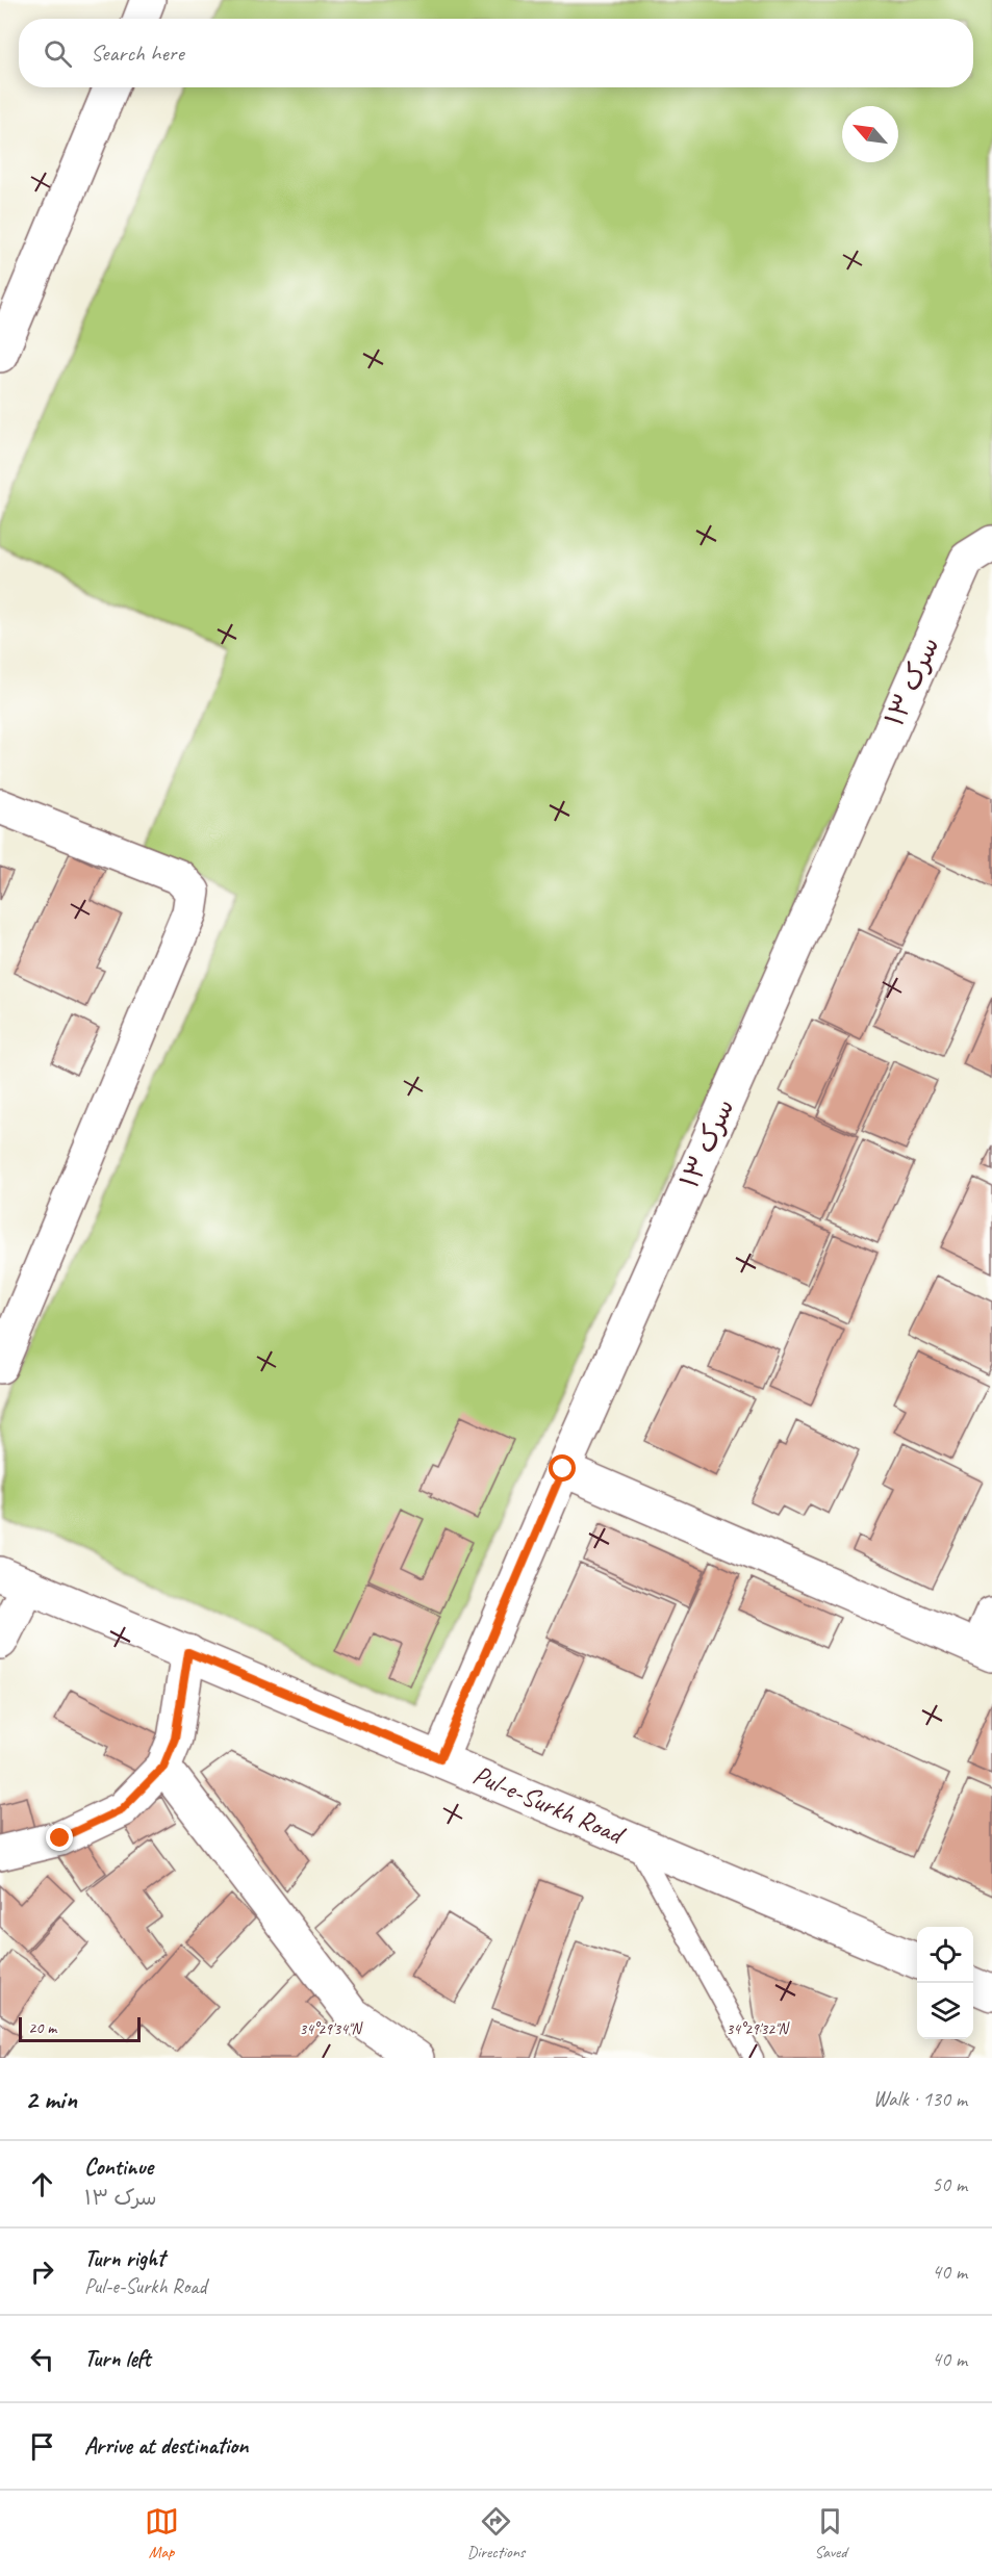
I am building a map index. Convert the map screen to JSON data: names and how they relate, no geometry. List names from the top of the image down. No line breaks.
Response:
{"streets":{"street":["سرک ۱۳","Pul-e-Surkh Road"]},"crossings":[["سرک ۱۳","Pul-e-Surkh Road"]],"scale_bar":"20 m","north":"top left","page":{"search":"Search here","scale":"20 m","heading":["2 min","Walk · 130 m"],"list":[["Continue","سرک ۱۳","50 m"],["Turn right","Pul-e-Surkh Road","40 m"],["Turn left","40 m"],"Arrive at destination"],"nav":["Map","Directions","Saved"]},"coordinates":["34°29'34\"N","34°29'32\"N"]}
